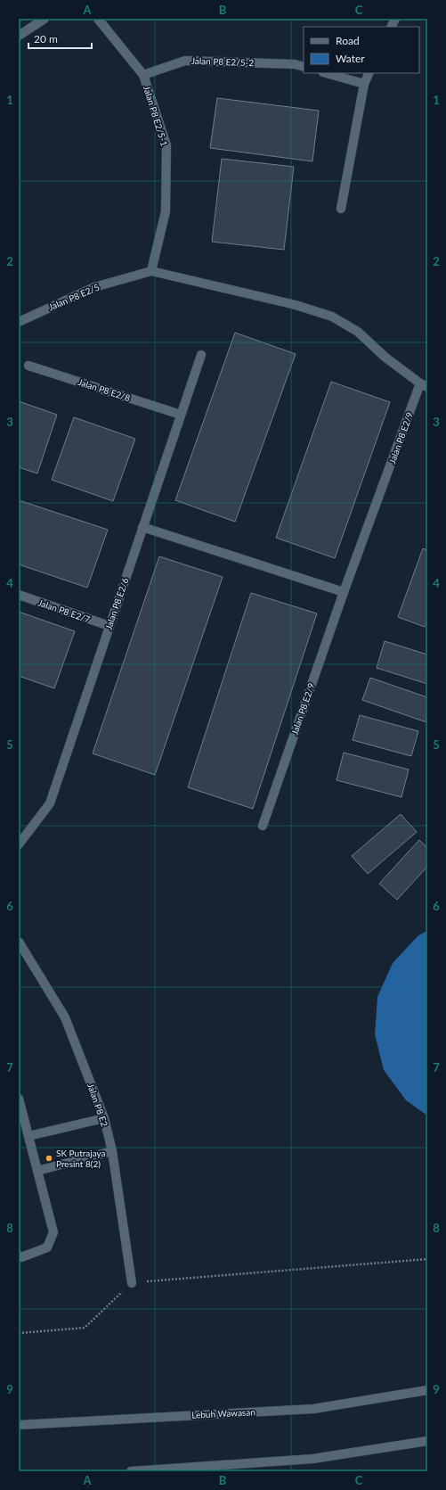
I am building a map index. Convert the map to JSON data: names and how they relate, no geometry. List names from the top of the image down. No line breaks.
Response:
{"streets":{"street":["Jalan P8 E2/5-2","Jalan P8 E2/5-1","Jalan P8 E2/5","Jalan P8 E2/8","Jalan P8 E2/9","Jalan P8 E2/6","Jalan P8 E2/7","Jalan P8 E2","Lebuh Wawasan"]},"crossings":[["Jalan P8 E2/5-2","Jalan P8 E2/5-1"],["Jalan P8 E2/5-1","Jalan P8 E2/5"],["Jalan P8 E2/8","Jalan P8 E2/6"],["Jalan P8 E2/6","Jalan P8 E2/7"]],"places":["SK Putrajaya Presint 8(2)"],"legend":["Road","Water"],"scale_bar":"20 m","grid":{"columns":["A","B","C"],"rows":["1","2","3","4","5","6","7","8","9"]}}
